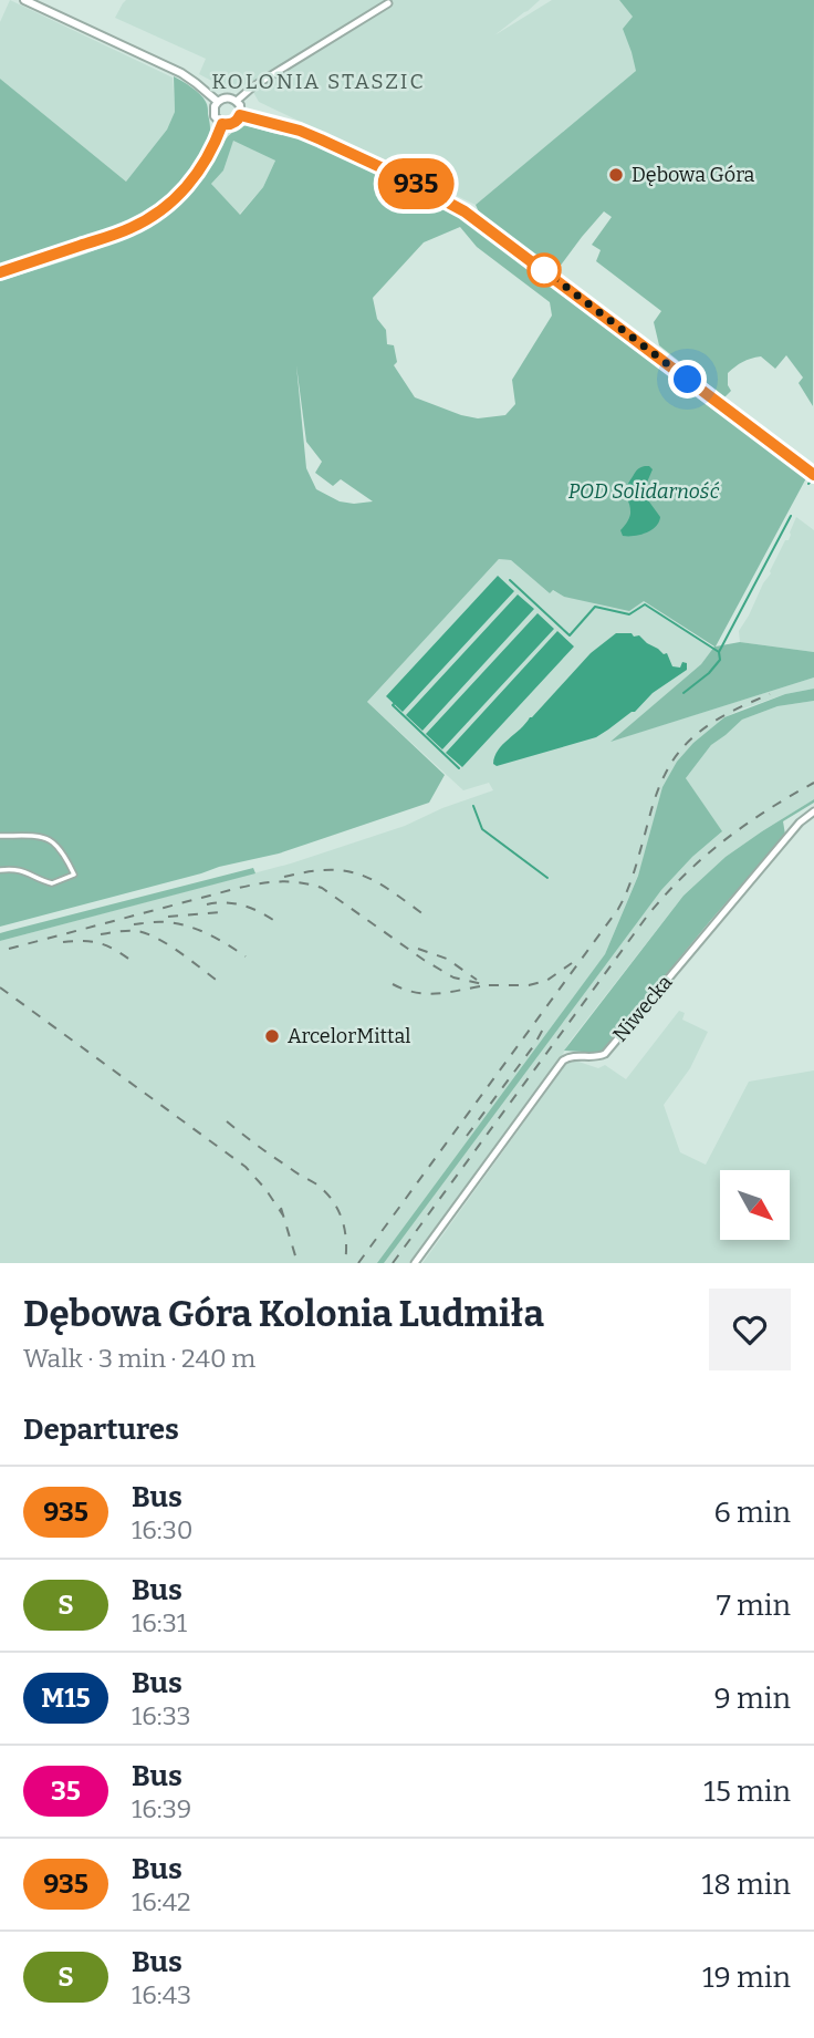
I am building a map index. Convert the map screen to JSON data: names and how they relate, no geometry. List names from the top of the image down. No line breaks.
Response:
{"streets":{"street":["Niwecka"]},"districts":["KOLONIA STASZIC"],"parks":["POD Solidarność"],"places":["Dębowa Góra","ArcelorMittal"],"lines":["bus line 935"],"north":"bottom right","page":{"on_map":"935","heading":[["Dębowa Góra Kolonia Ludmiła","Walk · 3 min · 240 m"],"Departures"],"list":[{"mark":"935","name":"Bus","note":"16:30","value":"6 min"},{"mark":"S","name":"Bus","note":"16:31","value":"7 min"},{"mark":"M15","name":"Bus","note":"16:33","value":"9 min"},{"mark":"35","name":"Bus","note":"16:39","value":"15 min"},{"mark":"935","name":"Bus","note":"16:42","value":"18 min"},{"mark":"S","name":"Bus","note":"16:43","value":"19 min"}]}}
